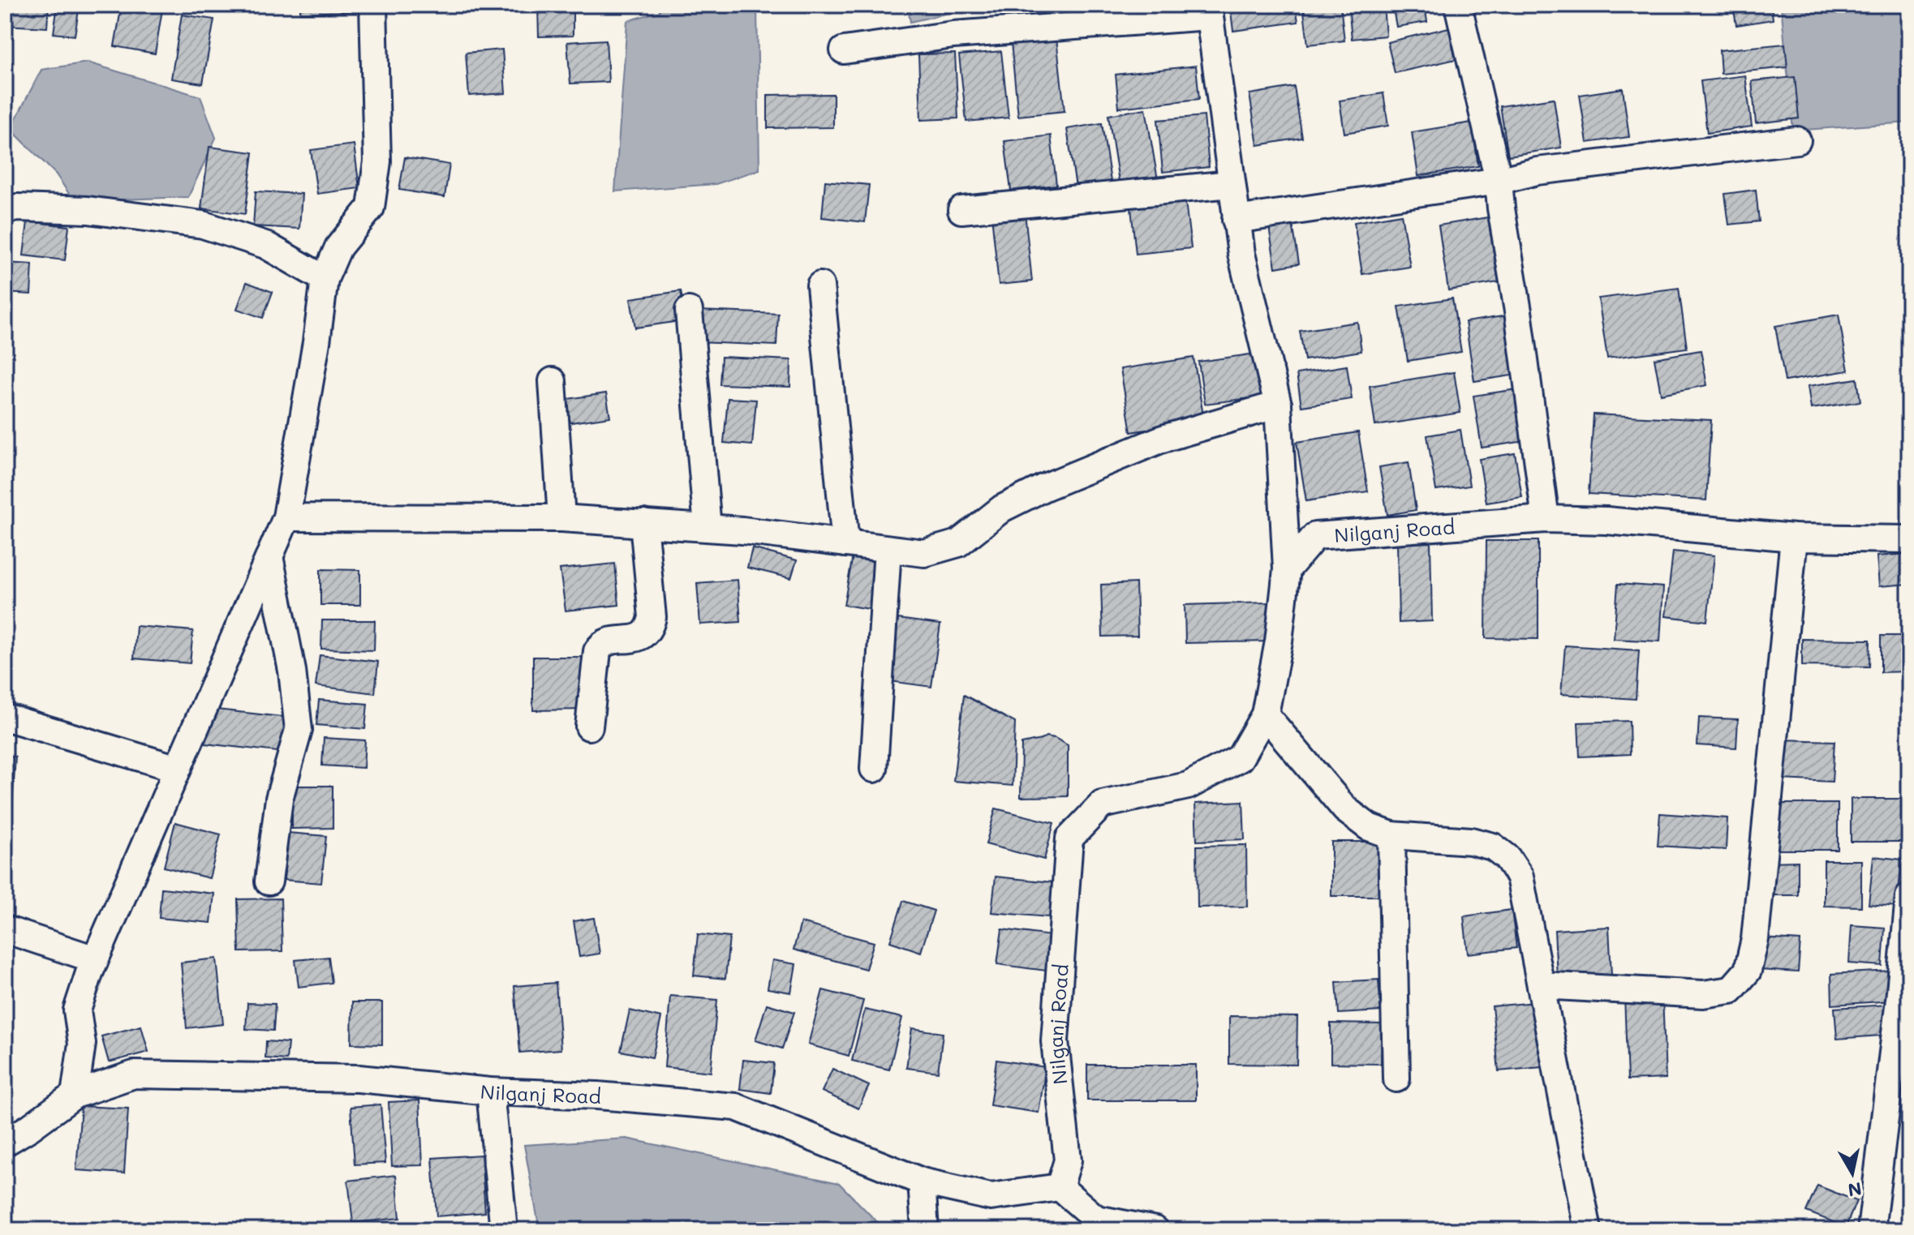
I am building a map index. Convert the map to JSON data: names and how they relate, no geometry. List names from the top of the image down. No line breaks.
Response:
{"streets":{"street":["Nilganj Road"]},"north":"bottom"}
